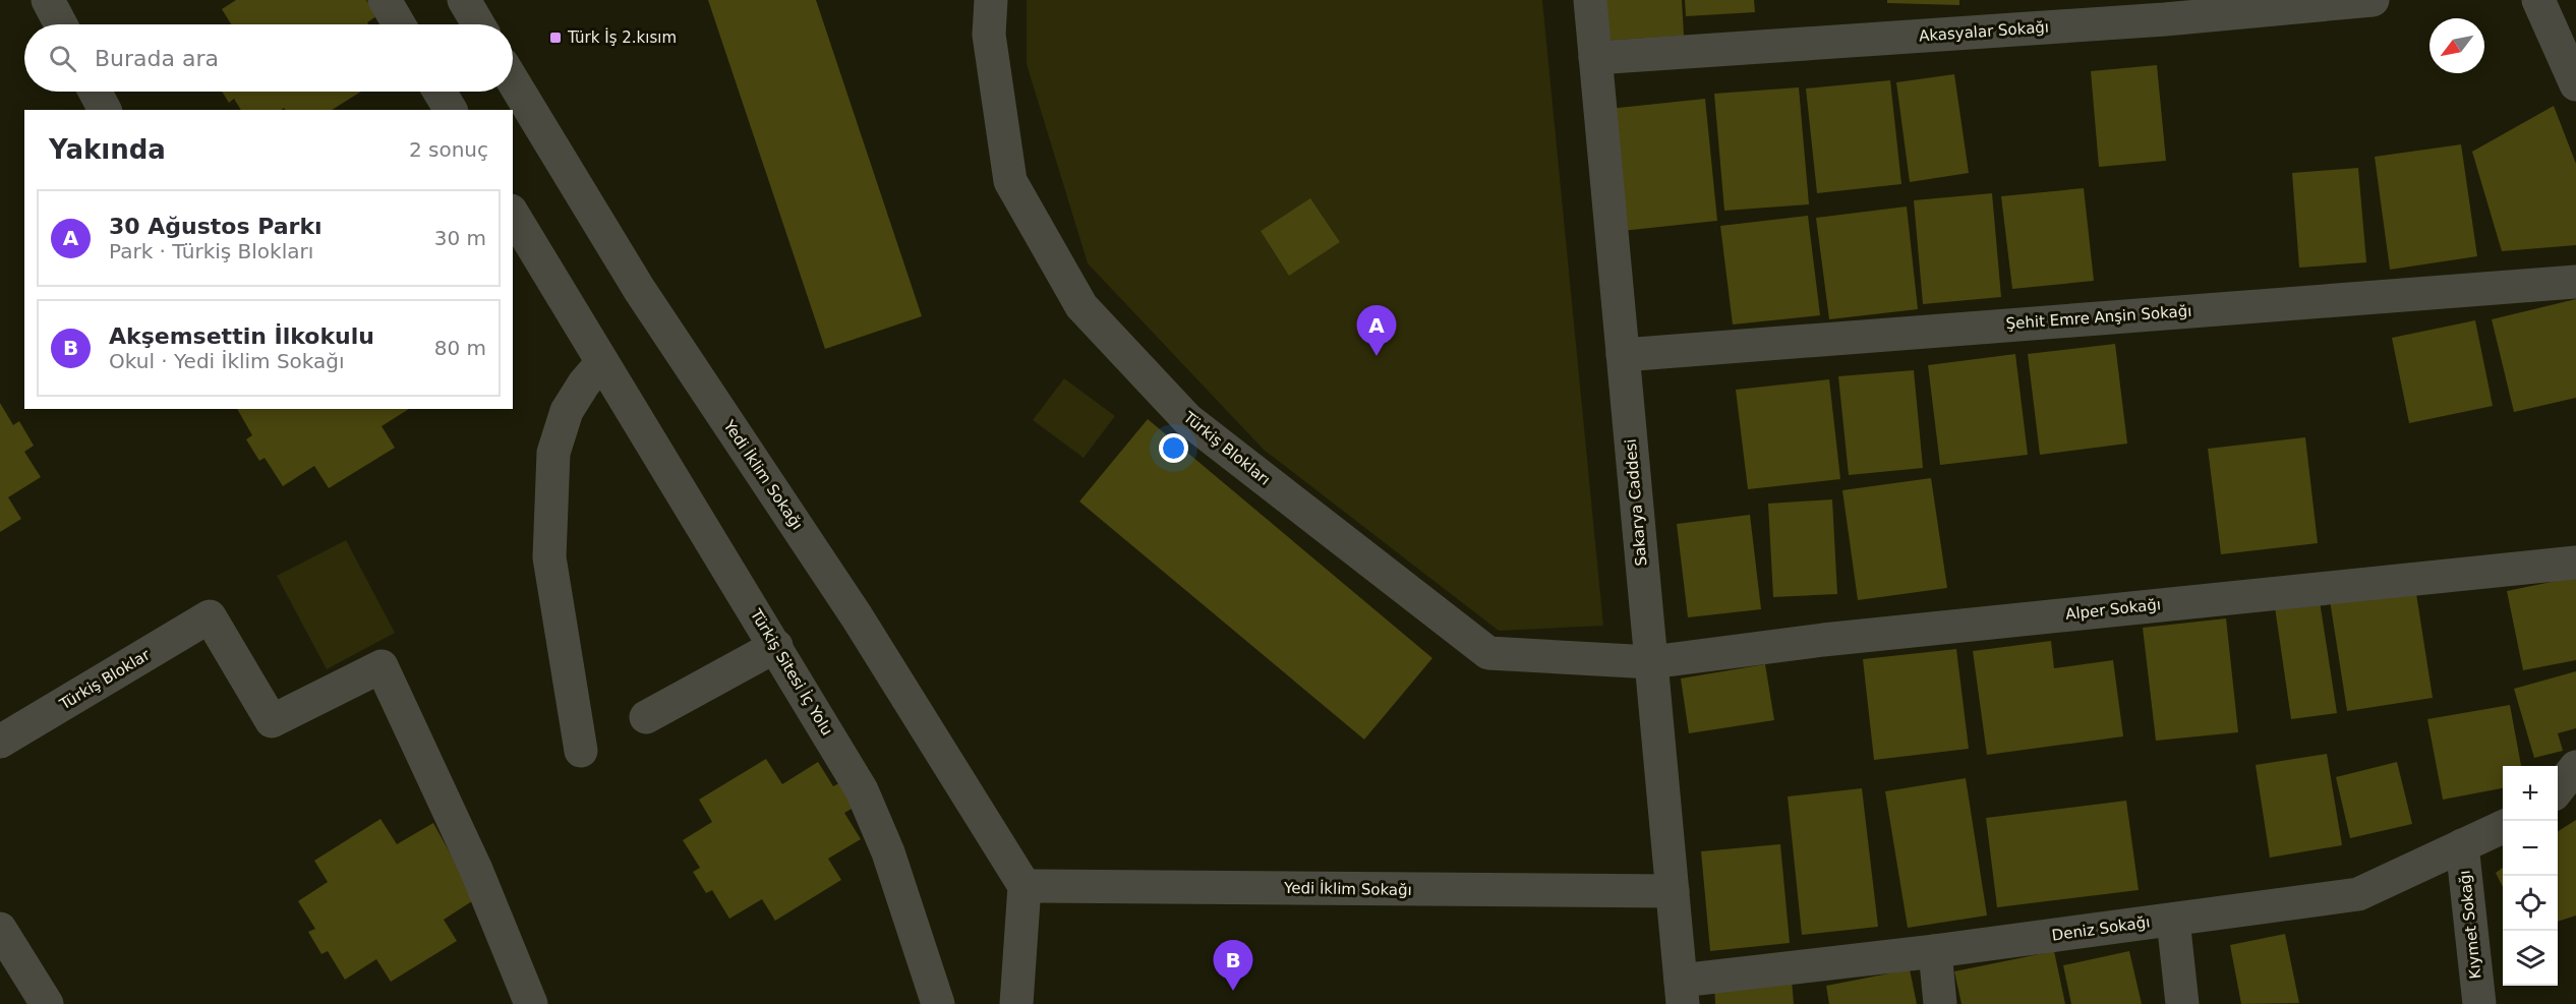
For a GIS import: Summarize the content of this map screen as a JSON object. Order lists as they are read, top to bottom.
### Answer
{
  "streets": {
    "street": [
      "Akasyalar Sokağı",
      "Şehit Emre Anşin Sokağı",
      "Türkiş Blokları",
      "Yedi İklim Sokağı",
      "Sakarya Caddesi",
      "Alper Sokağı",
      "Türkiş Sitesi İç Yolu",
      "Türkiş Bloklar",
      "Kıymet Sokağı",
      "Deniz Sokağı"
    ]
  },
  "crossings": [
    ["Akasyalar Sokağı", "Sakarya Caddesi"],
    ["Şehit Emre Anşin Sokağı", "Sakarya Caddesi"],
    ["Türkiş Blokları", "Sakarya Caddesi"],
    ["Türkiş Blokları", "Alper Sokağı"],
    ["Yedi İklim Sokağı", "Sakarya Caddesi"],
    ["Sakarya Caddesi", "Alper Sokağı"],
    ["Sakarya Caddesi", "Deniz Sokağı"],
    ["Kıymet Sokağı", "Deniz Sokağı"]
  ],
  "places": {
    "transit": ["Türk İş 2.kısım"]
  },
  "north": "bottom left",
  "page": {
    "search": "Burada ara",
    "heading": ["Yakında", "2 sonuç"],
    "list": [
      {
        "mark": "A",
        "name": "30 Ağustos Parkı",
        "note": "Park · Türkiş Blokları",
        "value": "30 m"
      },
      {
        "mark": "B",
        "name": "Akşemsettin İlkokulu",
        "note": "Okul · Yedi İklim Sokağı",
        "value": "80 m"
      }
    ],
    "pins": ["A", "B"],
    "map_buttons": ["+", "−"]
  }
}
